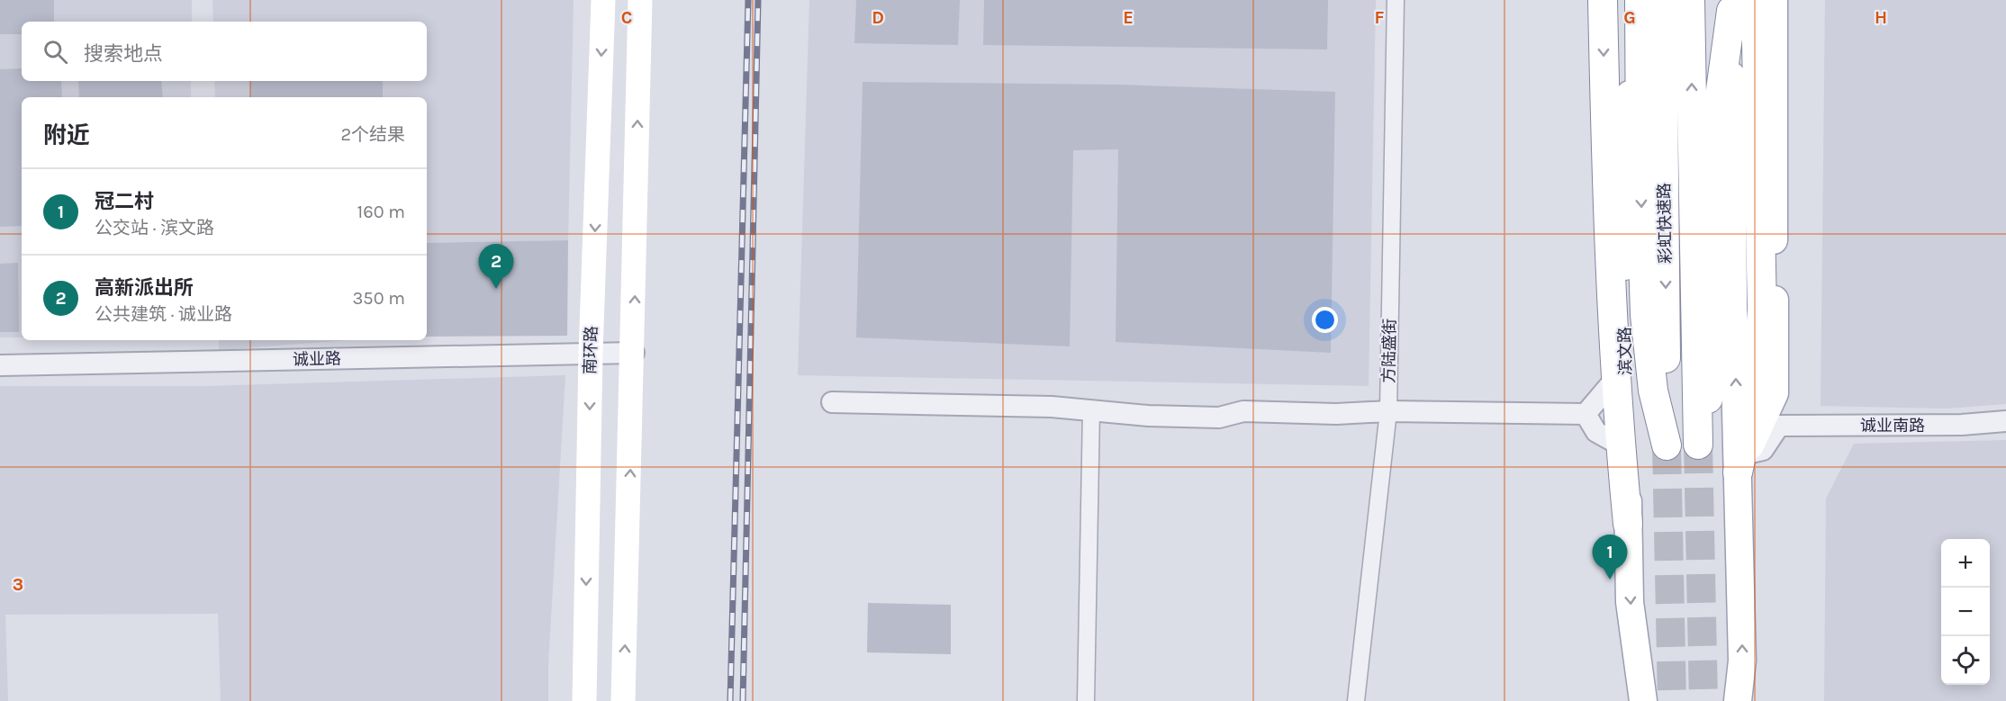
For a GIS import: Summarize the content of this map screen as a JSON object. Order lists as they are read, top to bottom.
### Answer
{
  "streets": {
    "highway": ["彩虹快速路"],
    "main road": ["南环路", "滨文路"],
    "street": ["方陆盛街", "诚业路", "诚业南路"]
  },
  "crossings": [
    ["彩虹快速路", "滨文路"],
    ["南环路", "诚业路"]
  ],
  "page": {
    "search": "搜索地点",
    "heading": ["附近", "2个结果"],
    "list": [
      {
        "mark": "1",
        "name": "冠二村",
        "note": "公交站 · 滨文路",
        "value": "160 m"
      },
      {
        "mark": "2",
        "name": "高新派出所",
        "note": "公共建筑 · 诚业路",
        "value": "350 m"
      }
    ],
    "pins": ["2", "1"],
    "map_buttons": ["+", "−"]
  },
  "grid": {
    "columns": [
      "C",
      "D",
      "E",
      "F",
      "G",
      "H"
    ],
    "rows": ["3"]
  }
}
